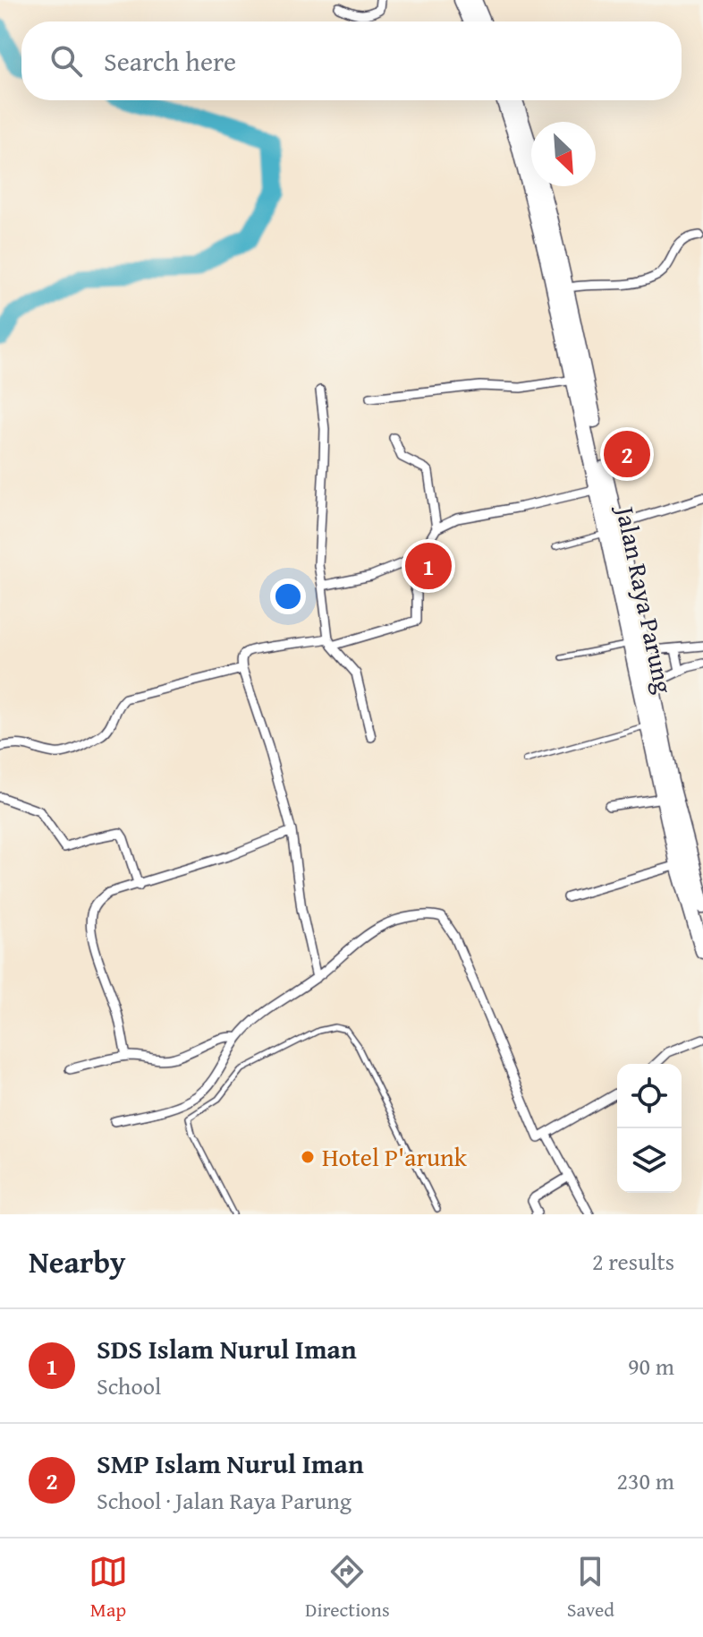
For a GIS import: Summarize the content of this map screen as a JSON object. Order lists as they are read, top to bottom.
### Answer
{
  "streets": {
    "highway": ["Jalan Raya Parung"]
  },
  "places": ["Hotel P'arunk"],
  "north": "bottom right",
  "page": {
    "search": "Search here",
    "pins": ["2", "1"],
    "heading": ["Nearby", "2 results"],
    "list": [
      {
        "mark": "1",
        "name": "SDS Islam Nurul Iman",
        "note": "School",
        "value": "90 m"
      },
      {
        "mark": "2",
        "name": "SMP Islam Nurul Iman",
        "note": "School · Jalan Raya Parung",
        "value": "230 m"
      }
    ],
    "nav": ["Map", "Directions", "Saved"]
  }
}
